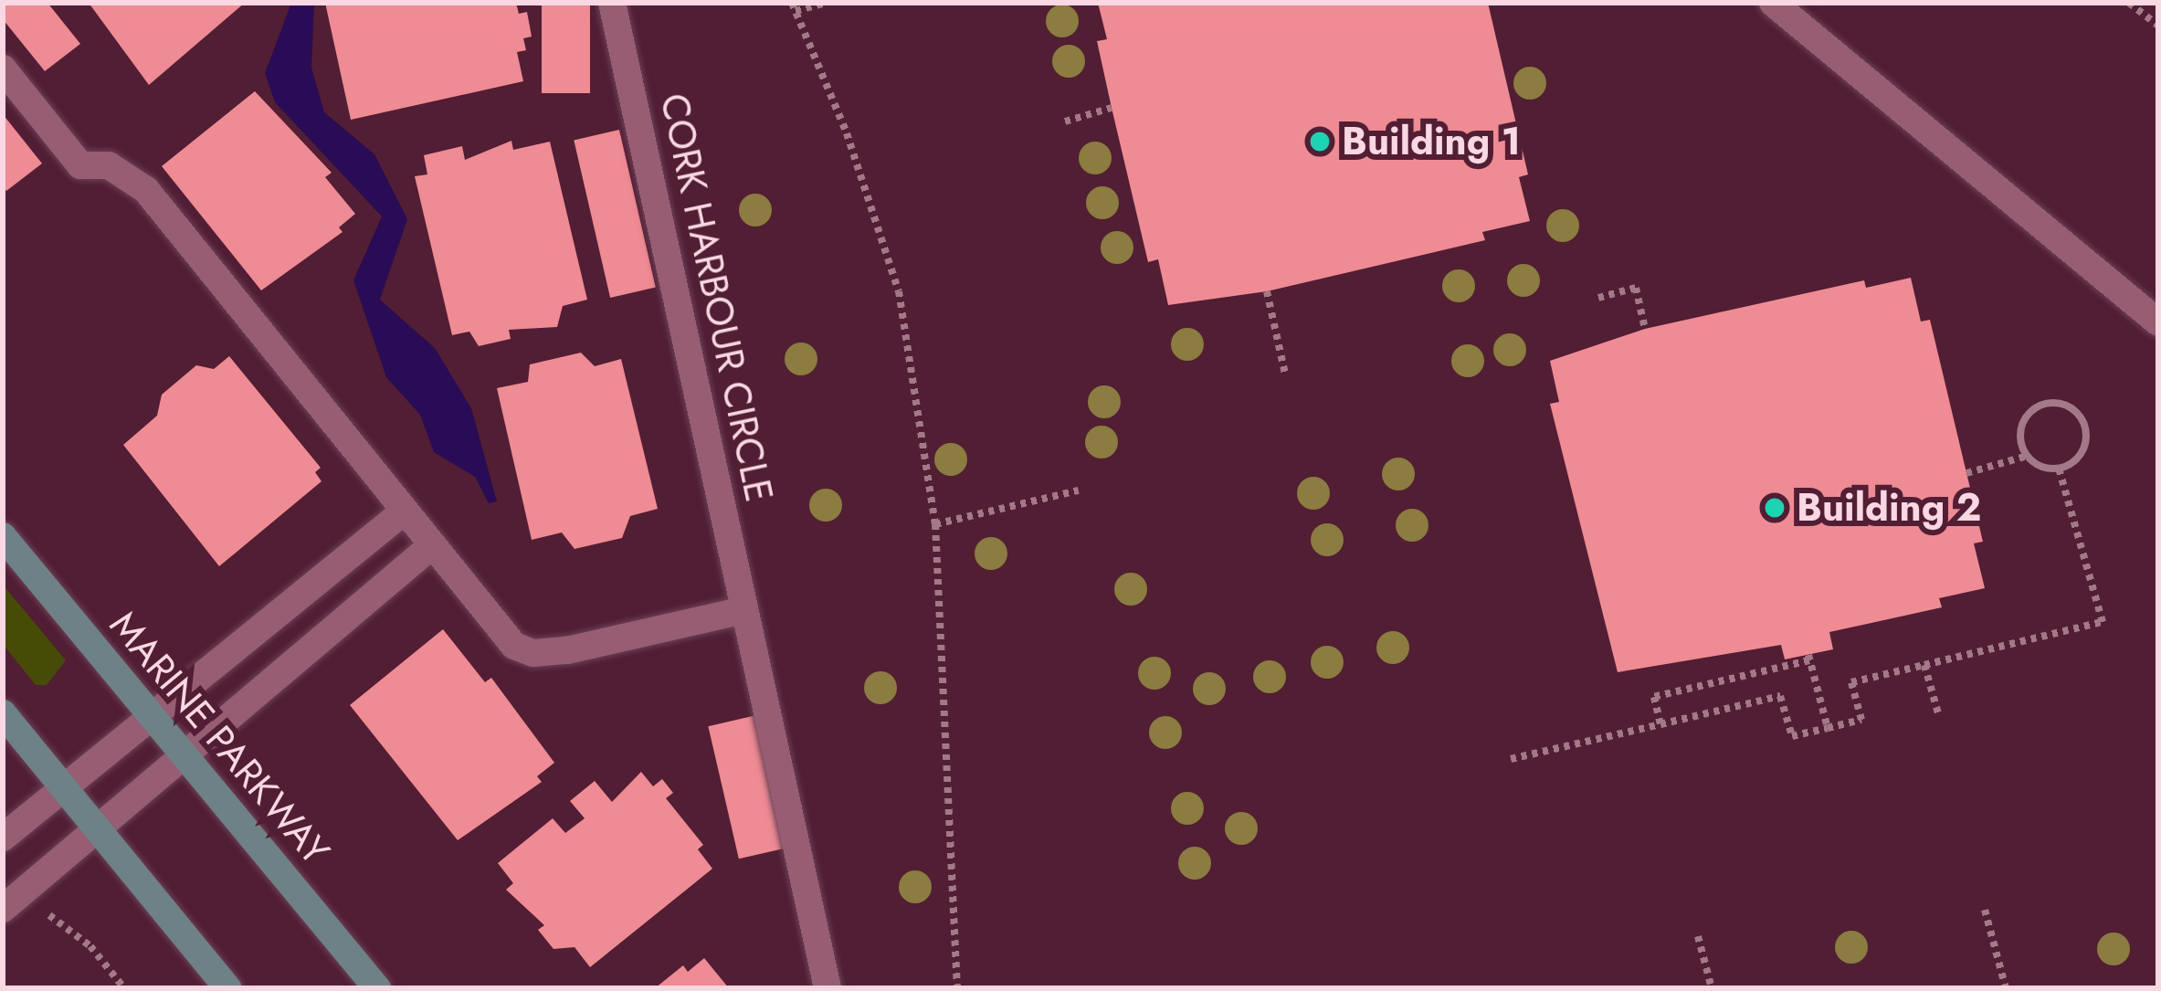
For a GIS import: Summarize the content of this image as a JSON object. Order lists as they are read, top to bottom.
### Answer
{
  "streets": {
    "main road": ["MARINE PARKWAY"],
    "street": ["CORK HARBOUR CIRCLE"]
  },
  "places": ["Building 1", "Building 2"]
}
